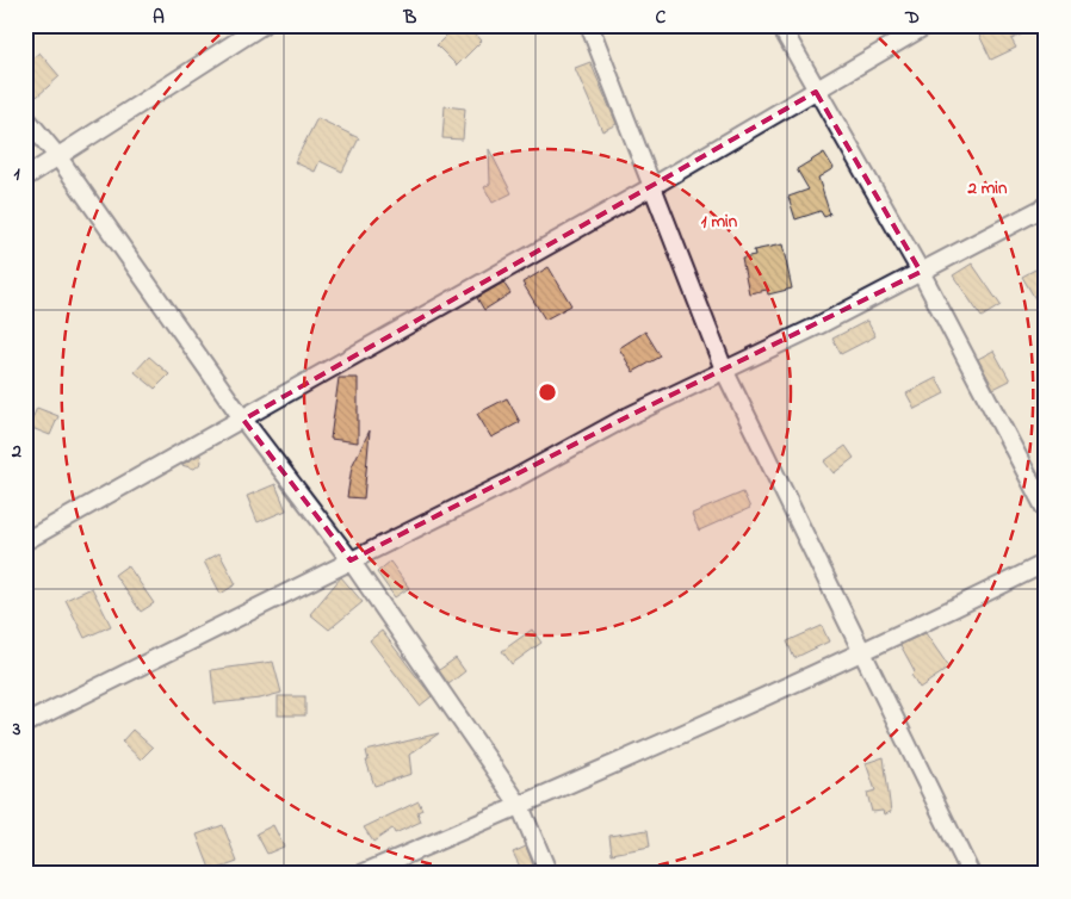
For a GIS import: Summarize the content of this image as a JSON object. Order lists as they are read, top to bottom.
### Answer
{
  "grid": {
    "columns": [
      "A",
      "B",
      "C",
      "D"
    ],
    "rows": ["1", "2", "3"]
  },
  "rings": ["2 min", "1 min"]
}
